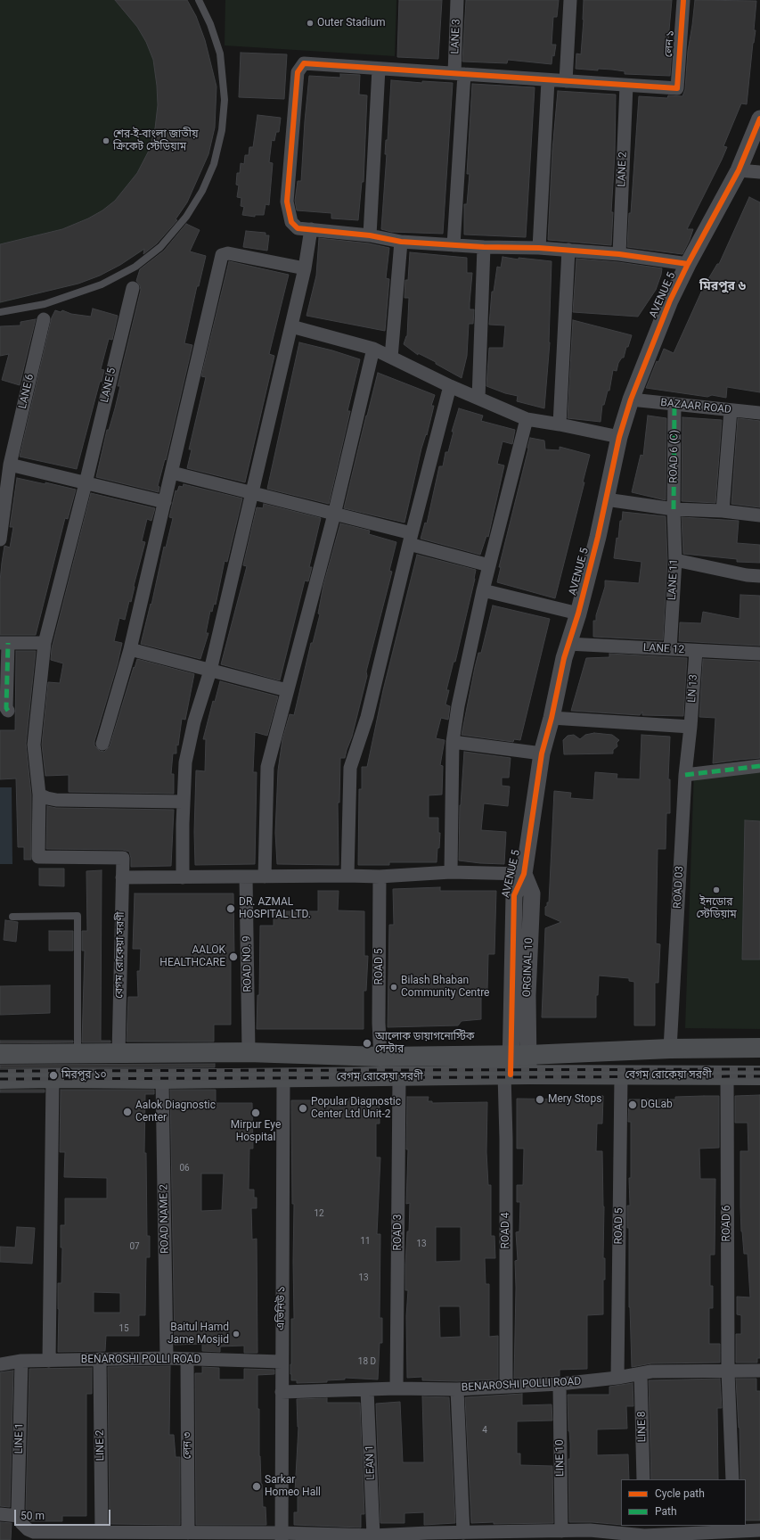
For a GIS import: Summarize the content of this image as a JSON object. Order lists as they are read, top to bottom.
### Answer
{
  "streets": {
    "main road": ["বেগম রোকেয়া সরণী"],
    "street": [
      "LANE 3",
      "লেন ১",
      "LANE 2",
      "AVENUE 5",
      "LANE 5",
      "LANE 6",
      "BAZAAR ROAD",
      "ROAD 6 (C)",
      "LANE 11",
      "LANE 12",
      "LN 13",
      "ROAD 03",
      "ROAD NO. 9",
      "ROAD 5",
      "ORGINAL 10",
      "ROAD NAME 2",
      "ROAD 6",
      "ROAD 4",
      "ROAD 3",
      "এভিনিউ ১",
      "BENAROSHI POLLI ROAD",
      "LINE 8",
      "LINE 1",
      "LINE 2",
      "লেন ৩",
      "LINE 10",
      "LEAN 1"
    ]
  },
  "crossings": [
    ["লেন ১", "LANE 2"],
    ["AVENUE 5", "BAZAAR ROAD"],
    ["AVENUE 5", "LANE 12"],
    ["AVENUE 5", "বেগম রোকেয়া সরণী"],
    ["AVENUE 5", "ORGINAL 10"],
    ["LANE 5", "বেগম রোকেয়া সরণী"],
    ["BAZAAR ROAD", "ROAD 6 (C)"],
    ["ROAD 6 (C)", "LANE 11"],
    ["LANE 11", "LANE 12"],
    ["LANE 12", "LN 13"],
    ["LN 13", "ROAD 03"],
    ["ROAD 03", "বেগম রোকেয়া সরণী"],
    ["বেগম রোকেয়া সরণী", "ROAD NO. 9"],
    ["বেগম রোকেয়া সরণী", "ROAD 5"],
    ["বেগম রোকেয়া সরণী", "ORGINAL 10"],
    ["বেগম রোকেয়া সরণী", "ROAD NAME 2"],
    ["বেগম রোকেয়া সরণী", "ROAD 6"],
    ["বেগম রোকেয়া সরণী", "ROAD 4"],
    ["বেগম রোকেয়া সরণী", "ROAD 3"],
    ["বেগম রোকেয়া সরণী", "এভিনিউ ১"],
    ["ROAD 5", "BENAROSHI POLLI ROAD"],
    ["ROAD NAME 2", "BENAROSHI POLLI ROAD"],
    ["ROAD 6", "BENAROSHI POLLI ROAD"],
    ["ROAD 4", "BENAROSHI POLLI ROAD"],
    ["ROAD 3", "BENAROSHI POLLI ROAD"],
    ["এভিনিউ ১", "BENAROSHI POLLI ROAD"],
    ["BENAROSHI POLLI ROAD", "LINE 8"],
    ["BENAROSHI POLLI ROAD", "LINE 1"],
    ["BENAROSHI POLLI ROAD", "LINE 2"],
    ["BENAROSHI POLLI ROAD", "লেন ৩"],
    ["BENAROSHI POLLI ROAD", "LINE 10"],
    ["BENAROSHI POLLI ROAD", "LEAN 1"]
  ],
  "districts": ["মিরপুর ৬"],
  "places": [
    "Outer Stadium",
    "শের-ই-বাংলা জাতীয় ক্রিকেট স্টেডিয়াম",
    "ইনডোর স্টেডিয়াম",
    "DR. AZMAL HOSPITAL LTD.",
    "AALOK HEALTHCARE",
    "Bilash Bhaban Community Centre",
    "আলোক ডায়াগনোস্টিক সেন্টার",
    "মিরপুর ১০",
    "Mery Stops",
    "DGLab",
    "Popular Diagnostic Center Ltd Unit-2",
    "Aalok Diagnostic Center",
    "Mirpur Eye Hospital",
    "Baitul Hamd Jame Mosjid",
    "Sarkar Homeo Hall"
  ],
  "house_numbers": [
    "06",
    "12",
    "11",
    "13",
    "07",
    "13",
    "15",
    "18 D",
    "4"
  ],
  "legend": ["Cycle path", "Path"],
  "scale_bar": "50 m"
}
